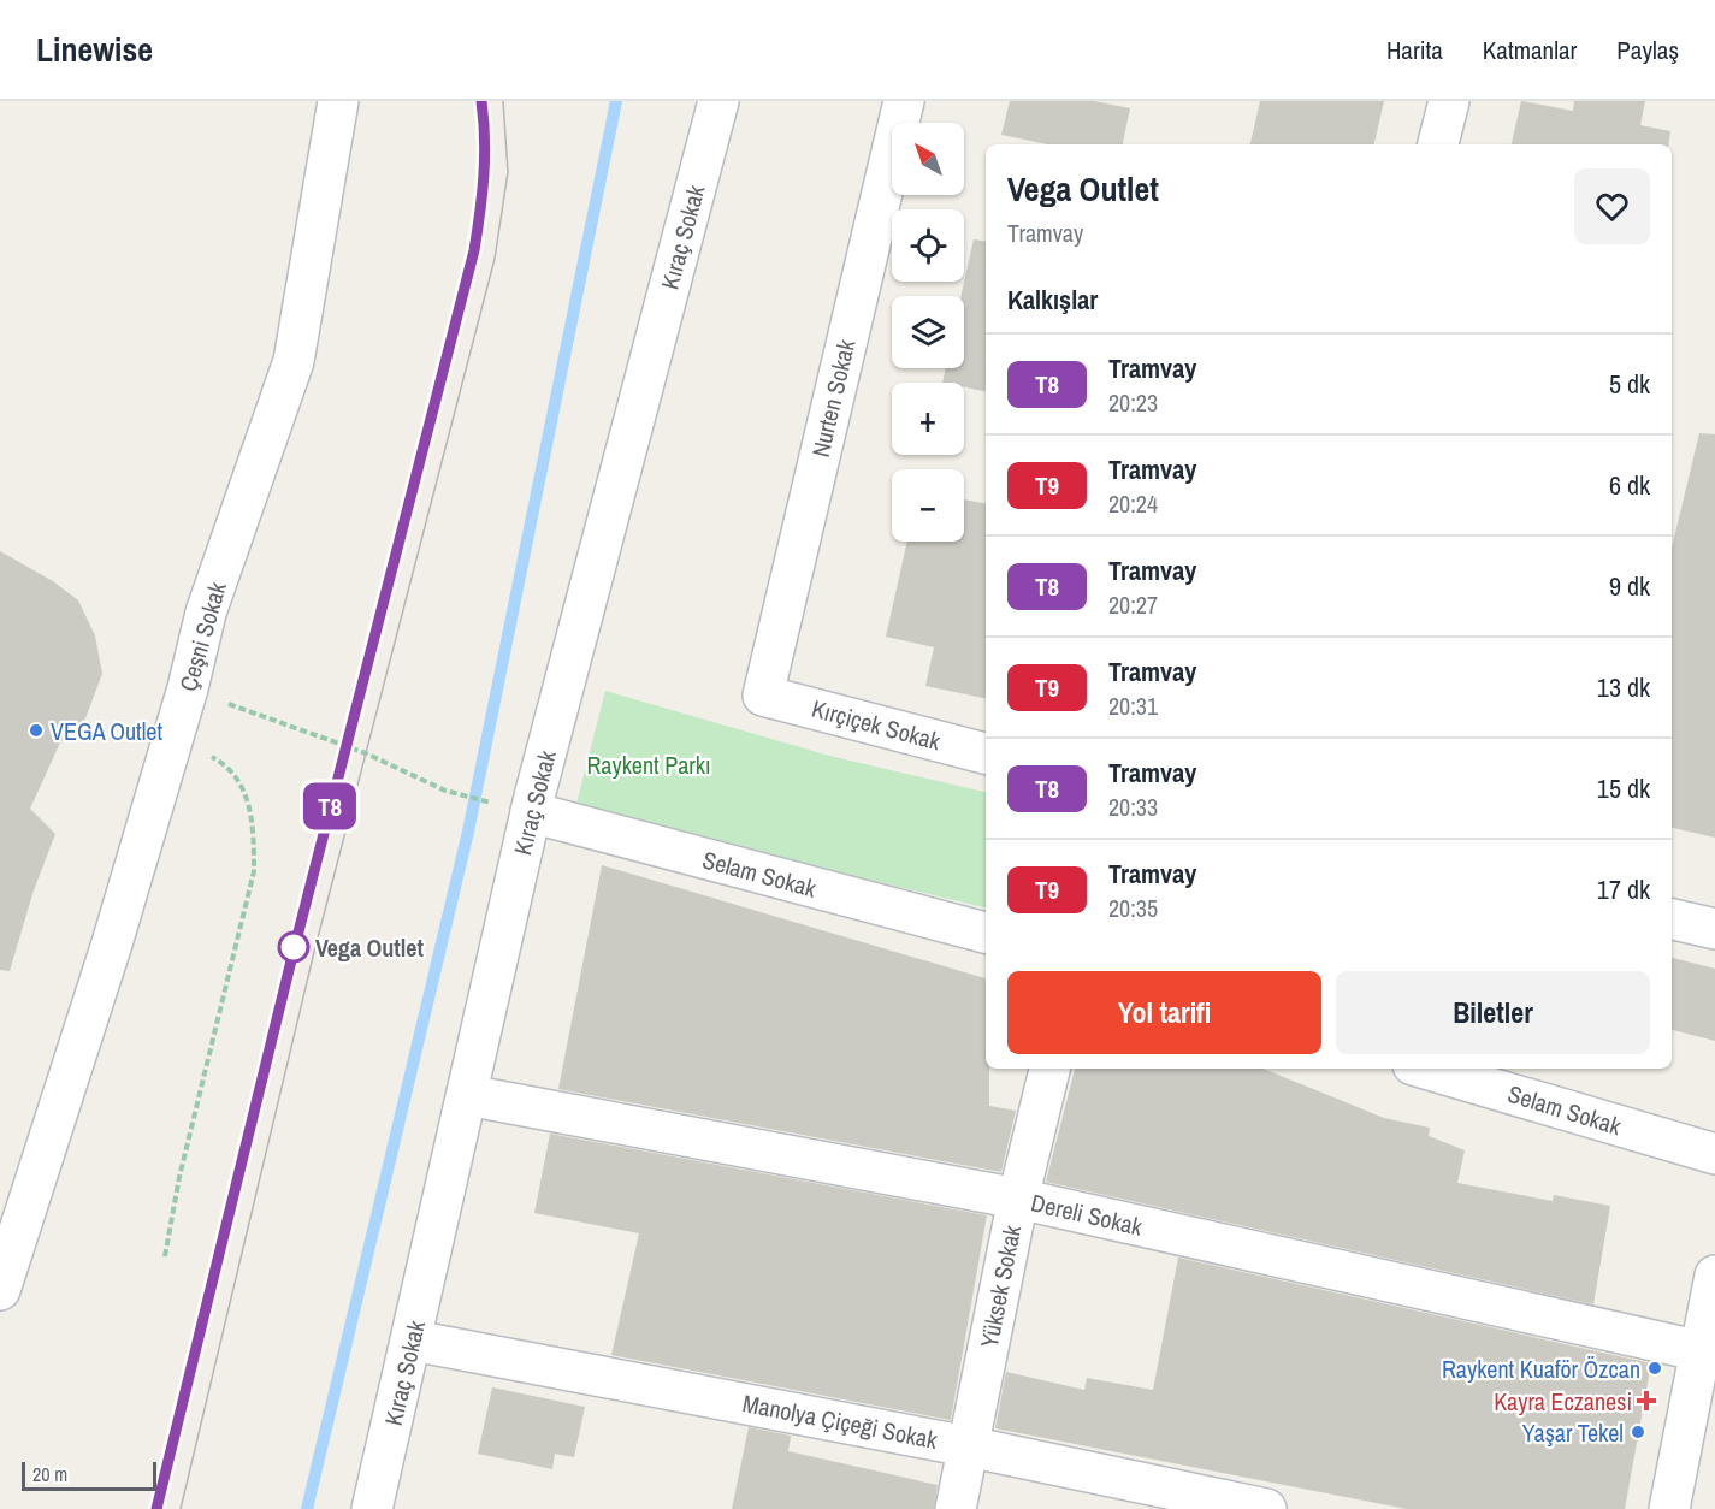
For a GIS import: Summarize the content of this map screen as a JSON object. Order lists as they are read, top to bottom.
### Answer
{
  "streets": {
    "street": [
      "Kıraç Sokak",
      "Nurten Sokak",
      "Çeşni Sokak",
      "Kırçiçek Sokak",
      "Selam Sokak",
      "Dereli Sokak",
      "Yüksek Sokak",
      "Manolya Çiçeği Sokak"
    ]
  },
  "crossings": [
    ["Kıraç Sokak", "Selam Sokak"],
    ["Kıraç Sokak", "Dereli Sokak"],
    ["Kıraç Sokak", "Manolya Çiçeği Sokak"],
    ["Nurten Sokak", "Kırçiçek Sokak"],
    ["Dereli Sokak", "Yüksek Sokak"],
    ["Yüksek Sokak", "Manolya Çiçeği Sokak"]
  ],
  "parks": ["Raykent Parkı"],
  "places": {
    "other": [
      "VEGA Outlet",
      "Vega Outlet",
      "Raykent Kuaför Özcan",
      "Yaşar Tekel"
    ],
    "health": ["Kayra Eczanesi"]
  },
  "lines": ["tram line T8"],
  "scale_bar": "20 m",
  "north": "top left",
  "page": {
    "header": "Linewise",
    "nav": ["Harita", "Katmanlar", "Paylaş"],
    "on_map": "T8",
    "map_buttons": ["+", "−"],
    "heading": [
      ["Vega Outlet", "Tramvay"],
      "Kalkışlar"
    ],
    "list": [
      {
        "mark": "T8",
        "name": "Tramvay",
        "note": "20:23",
        "value": "5 dk"
      },
      {
        "mark": "T9",
        "name": "Tramvay",
        "note": "20:24",
        "value": "6 dk"
      },
      {
        "mark": "T8",
        "name": "Tramvay",
        "note": "20:27",
        "value": "9 dk"
      },
      {
        "mark": "T9",
        "name": "Tramvay",
        "note": "20:31",
        "value": "13 dk"
      },
      {
        "mark": "T8",
        "name": "Tramvay",
        "note": "20:33",
        "value": "15 dk"
      },
      {
        "mark": "T9",
        "name": "Tramvay",
        "note": "20:35",
        "value": "17 dk"
      }
    ],
    "buttons": ["Yol tarifi", "Biletler"],
    "scale": "20 m"
  }
}
